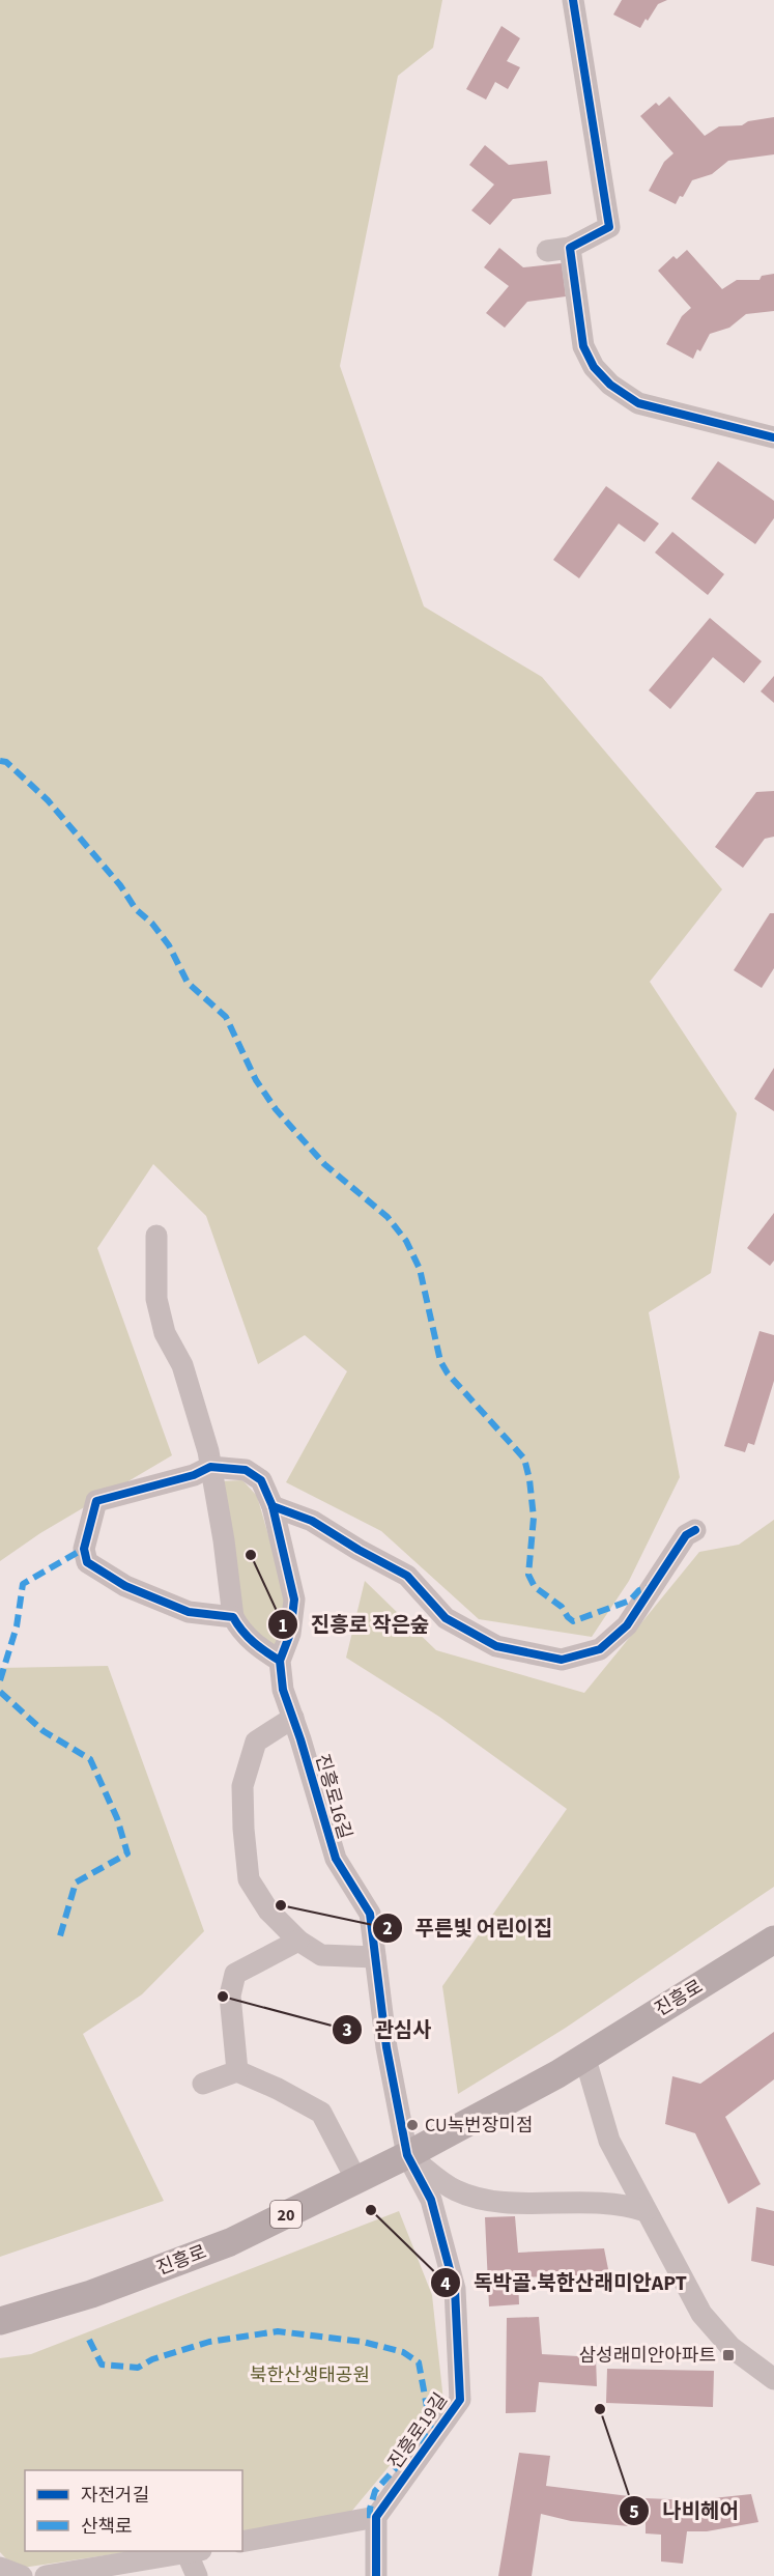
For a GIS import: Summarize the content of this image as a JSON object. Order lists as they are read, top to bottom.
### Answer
{
  "streets": {
    "main road": ["진흥로", "20"],
    "street": ["진흥로16길", "진흥로19길"]
  },
  "crossings": [
    ["진흥로16길", "진흥로"],
    ["진흥로16길", "진흥로19길"],
    ["진흥로", "진흥로19길"]
  ],
  "parks": ["북한산생태공원"],
  "places": {
    "other": [
      "진흥로 작은숲",
      "푸른빛 어린이집",
      "관심사",
      "CU녹번장미점",
      "독박골.북한산래미안APT",
      "나비헤어"
    ],
    "transit": ["삼성래미안아파트"]
  },
  "legend": ["자전거길", "산책로"]
}
